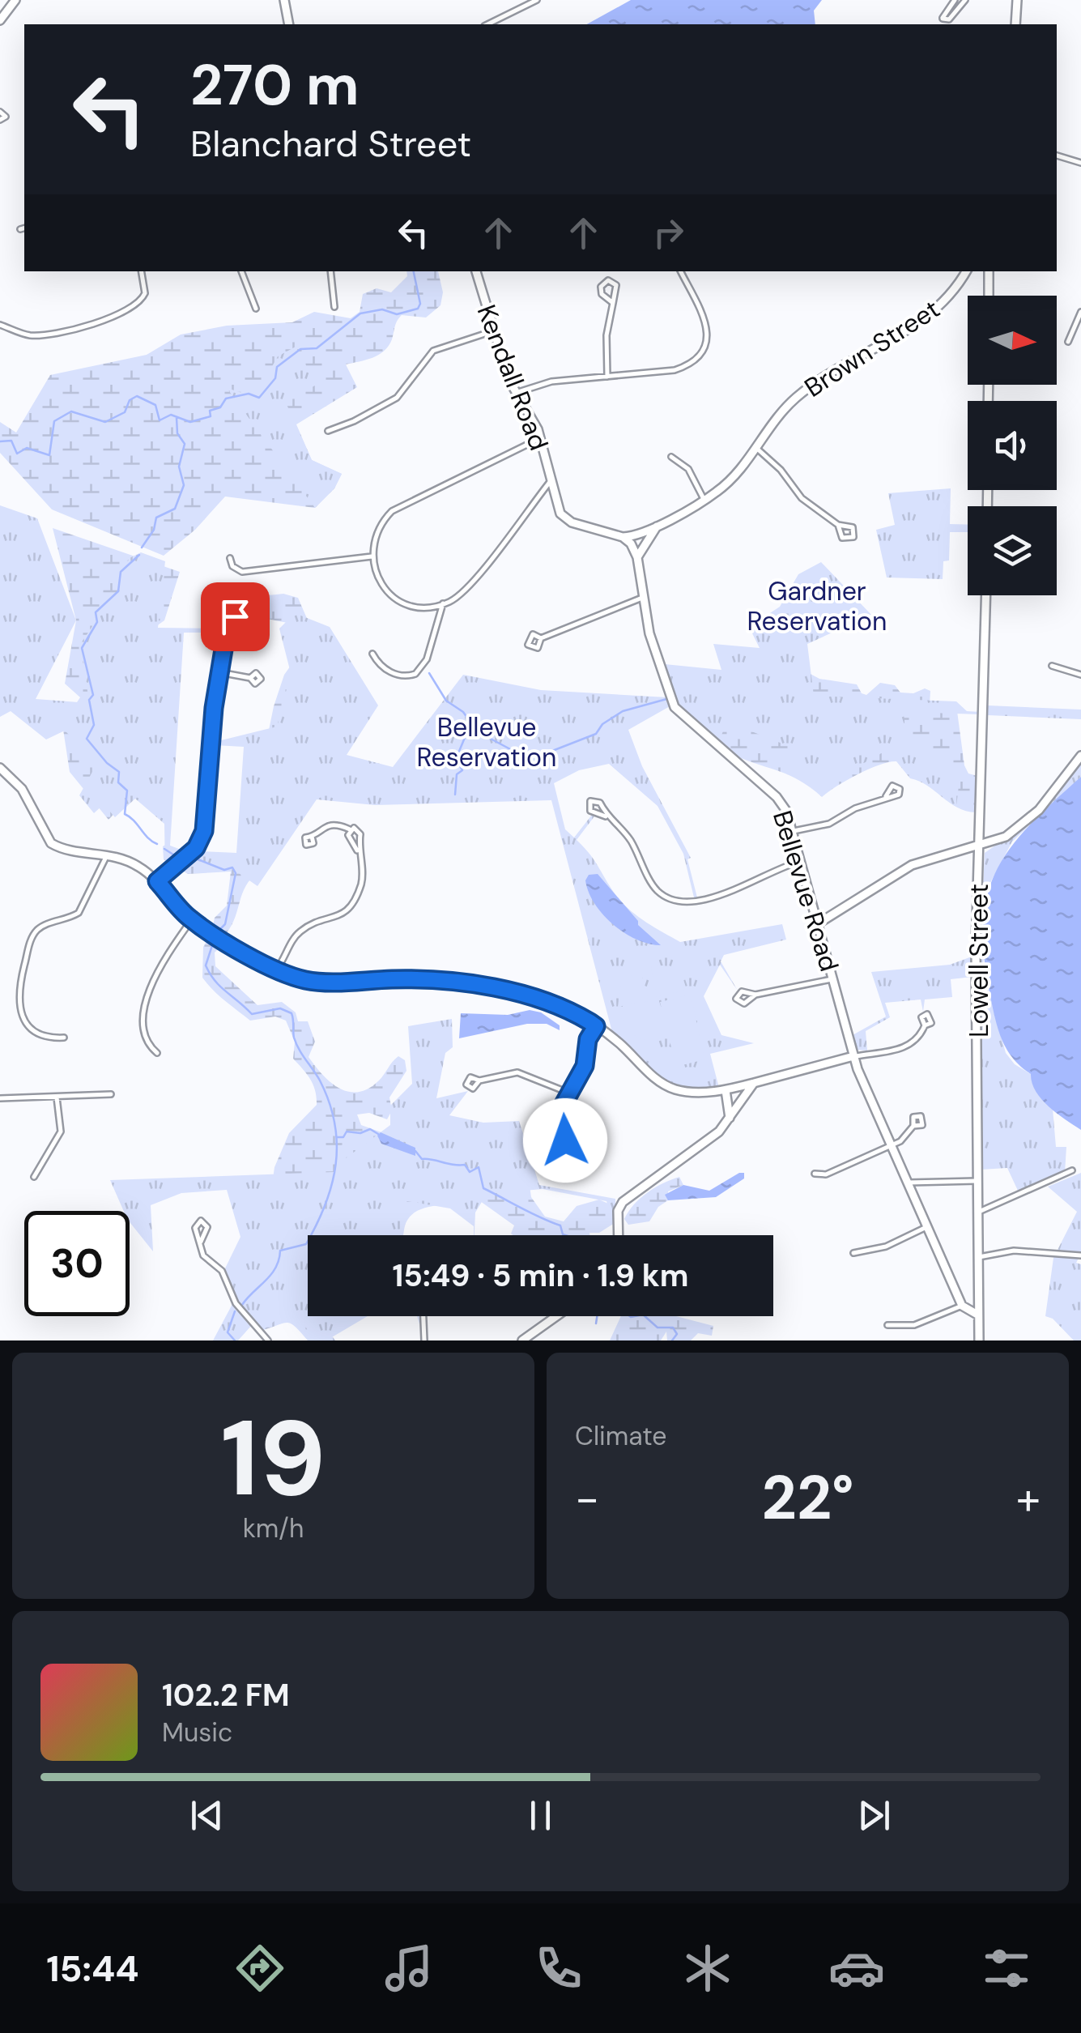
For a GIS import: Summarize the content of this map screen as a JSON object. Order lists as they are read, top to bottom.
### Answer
{
  "streets": {
    "street": [
      "Brown Street",
      "Kendall Road",
      "Bellevue Road",
      "Lowell Street"
    ]
  },
  "crossings": [
    ["Brown Street", "Kendall Road"],
    ["Brown Street", "Bellevue Road"],
    ["Kendall Road", "Bellevue Road"]
  ],
  "parks": ["Gardner Reservation", "Bellevue Reservation"],
  "north": "right",
  "page": {
    "turn": ["270 m", "Blanchard Street"],
    "limit": "30",
    "trip": "15:49 · 5 min · 1.9 km",
    "tile": [
      ["19", "km/h"],
      "Climate"
    ],
    "heat": ["−", "22°", "+"],
    "song": ["102.2 FM", "Music"],
    "tabs": "15:44"
  }
}
